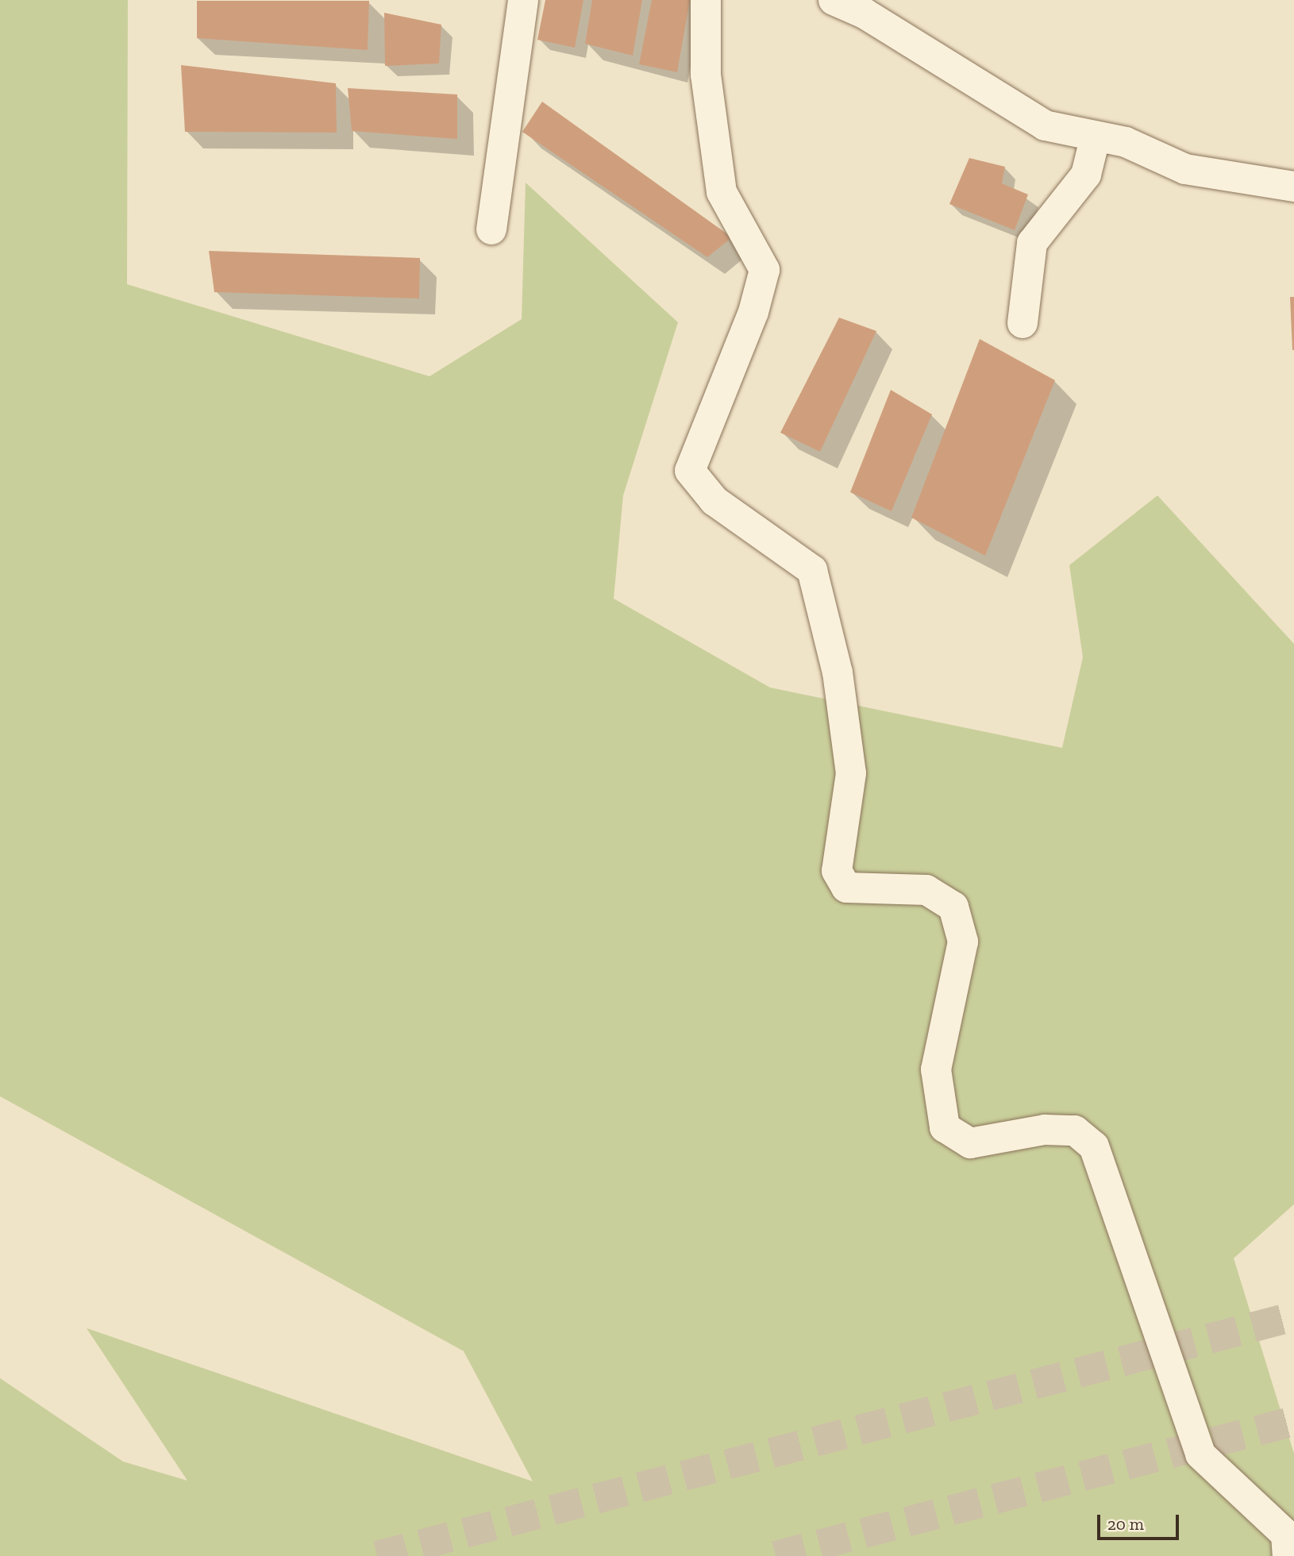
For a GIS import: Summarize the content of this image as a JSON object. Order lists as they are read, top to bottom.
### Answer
{
  "scale_bar": "20 m"
}
